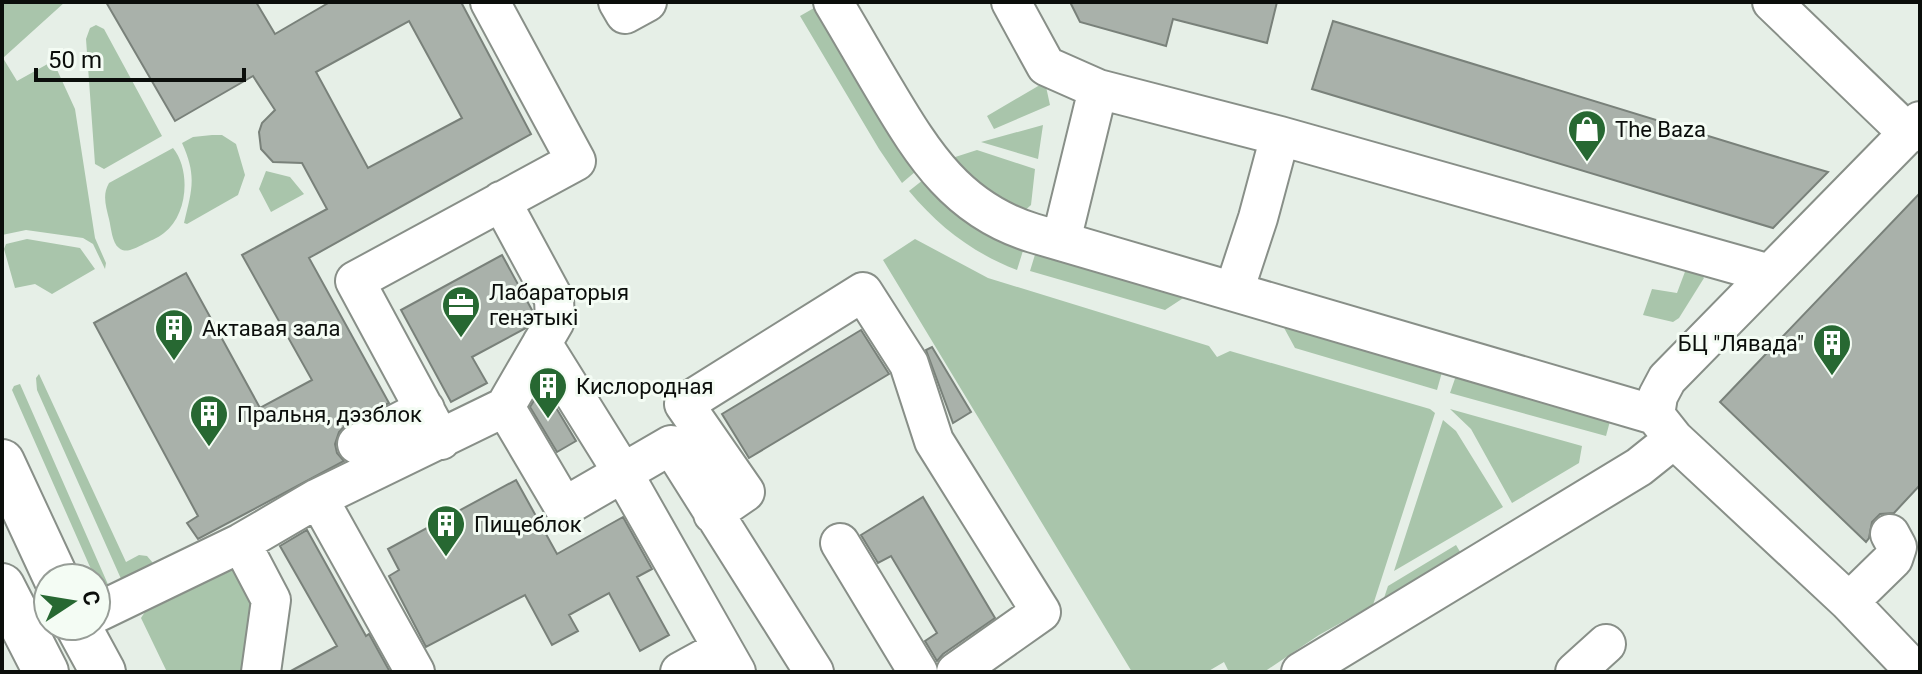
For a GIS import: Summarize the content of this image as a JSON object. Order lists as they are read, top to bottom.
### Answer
{
  "places": {
    "shop": ["The Baza"],
    "office": ["Лабараторыя генэтыкі"],
    "building": [
      "Актавая зала",
      "БЦ \"Лявада\"",
      "Кислородная",
      "Пральня, дэзблок",
      "Пищеблок"
    ]
  },
  "scale_bar": "50 m",
  "north": "right"
}
